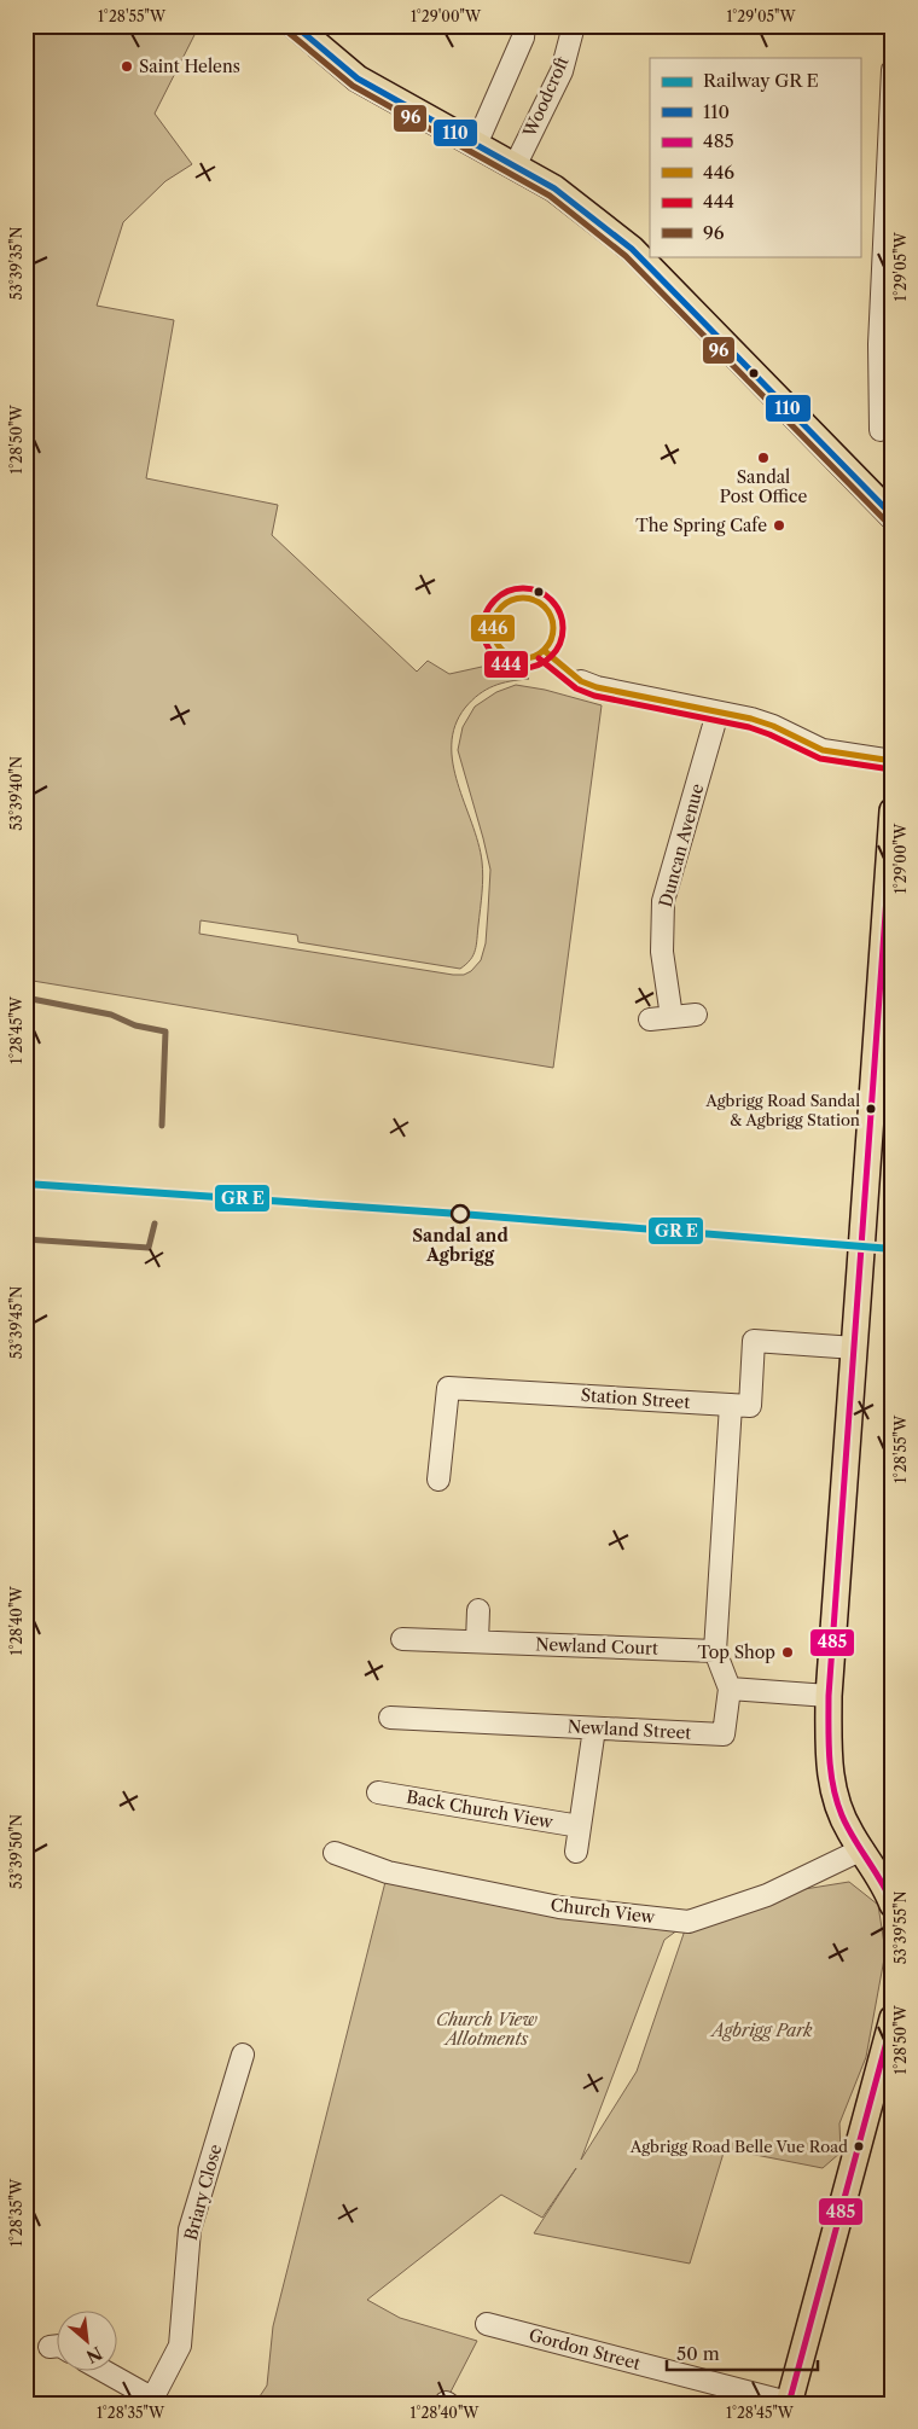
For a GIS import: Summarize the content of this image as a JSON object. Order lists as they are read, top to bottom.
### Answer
{
  "streets": {
    "street": [
      "Woodcroft",
      "Duncan Avenue",
      "Station Street",
      "Newland Court",
      "Newland Street",
      "Back Church View",
      "Church View",
      "Briary Close",
      "Gordon Street"
    ]
  },
  "parks": ["Church View Allotments", "Agbrigg Park"],
  "places": [
    "Saint Helens",
    "Sandal Post Office",
    "The Spring Cafe",
    "Agbrigg Road Sandal & Agbrigg Station",
    "Sandal and Agbrigg",
    "Top Shop",
    "Agbrigg Road Belle Vue Road"
  ],
  "lines": [
    "transit line 110",
    "transit line 96",
    "transit line 444",
    "transit line 446",
    "transit line 485"
  ],
  "legend": [
    "Railway GR E",
    "110",
    "485",
    "446",
    "444",
    "96"
  ],
  "scale_bar": "50 m",
  "north": "bottom right",
  "coordinates": [
    "1°28'55\"W",
    "1°29'00\"W",
    "1°29'05\"W",
    "53°39'35\"N",
    "1°28'50\"W",
    "53°39'40\"N",
    "1°28'45\"W",
    "53°39'45\"N",
    "1°28'40\"W",
    "53°39'50\"N",
    "53°39'55\"N",
    "1°28'35\"W"
  ]
}
